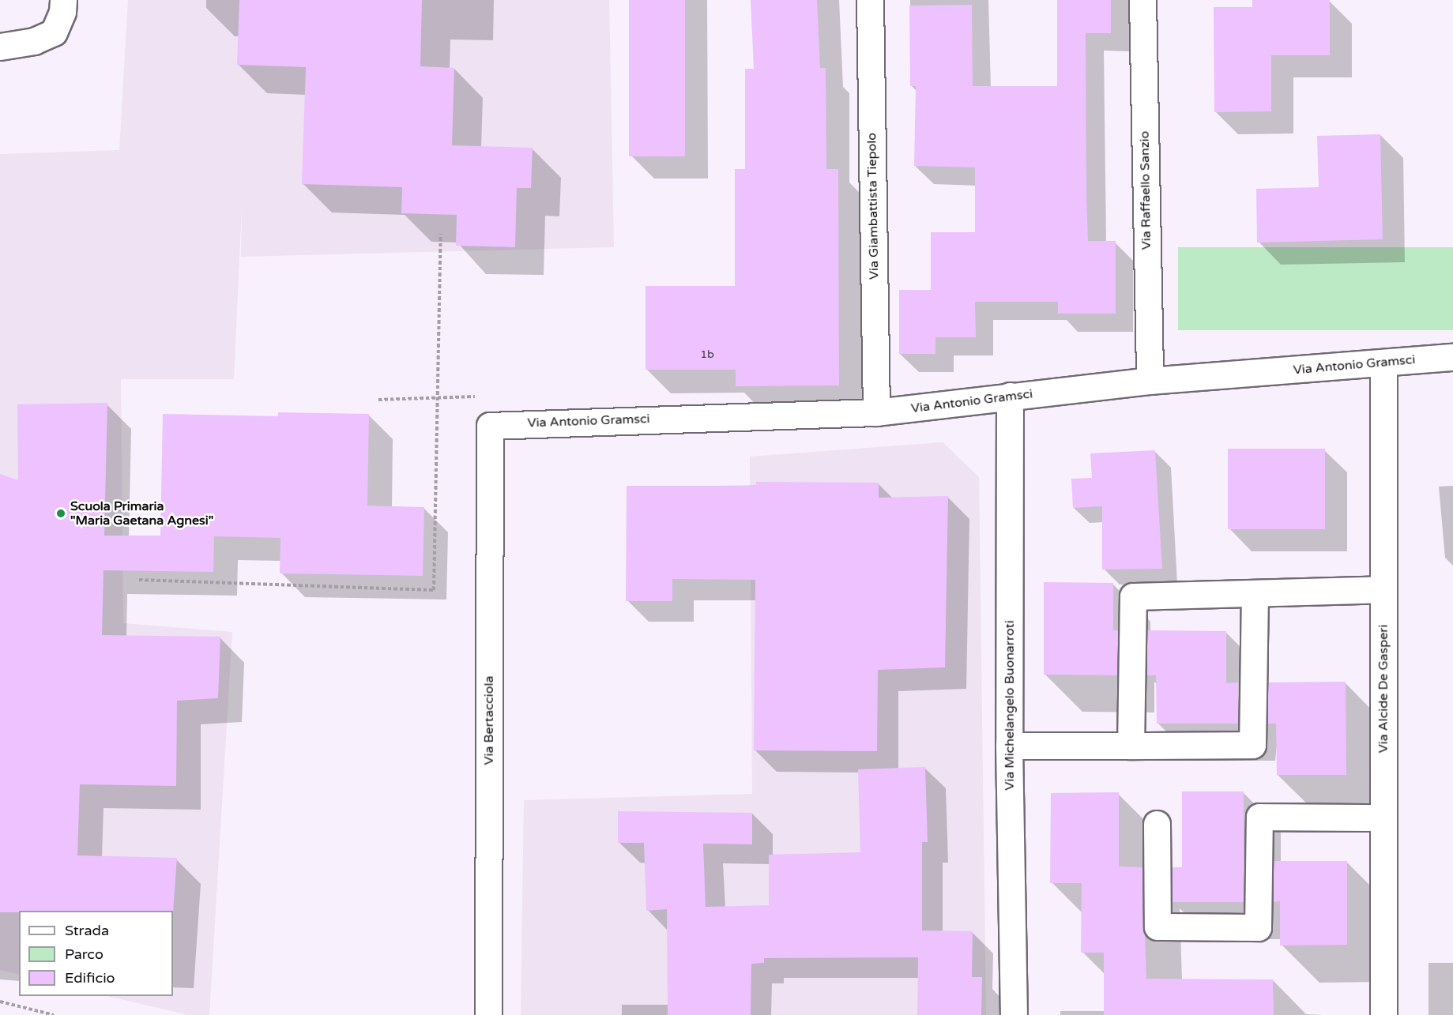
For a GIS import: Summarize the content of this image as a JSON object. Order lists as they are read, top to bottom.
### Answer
{
  "streets": {
    "street": [
      "Via Raffaello Sanzio",
      "Via Giambattista Tiepolo",
      "Via Antonio Gramsci",
      "Via Alcide De Gasperi",
      "Via Michelangelo Buonarroti",
      "Via Bertacciola"
    ]
  },
  "crossings": [
    ["Via Raffaello Sanzio", "Via Antonio Gramsci"],
    ["Via Giambattista Tiepolo", "Via Antonio Gramsci"],
    ["Via Antonio Gramsci", "Via Alcide De Gasperi"],
    ["Via Antonio Gramsci", "Via Michelangelo Buonarroti"],
    ["Via Antonio Gramsci", "Via Bertacciola"]
  ],
  "places": ["Scuola Primaria \"Maria Gaetana Agnesi\""],
  "house_numbers": ["1b"],
  "legend": ["Strada", "Parco", "Edificio"]
}
